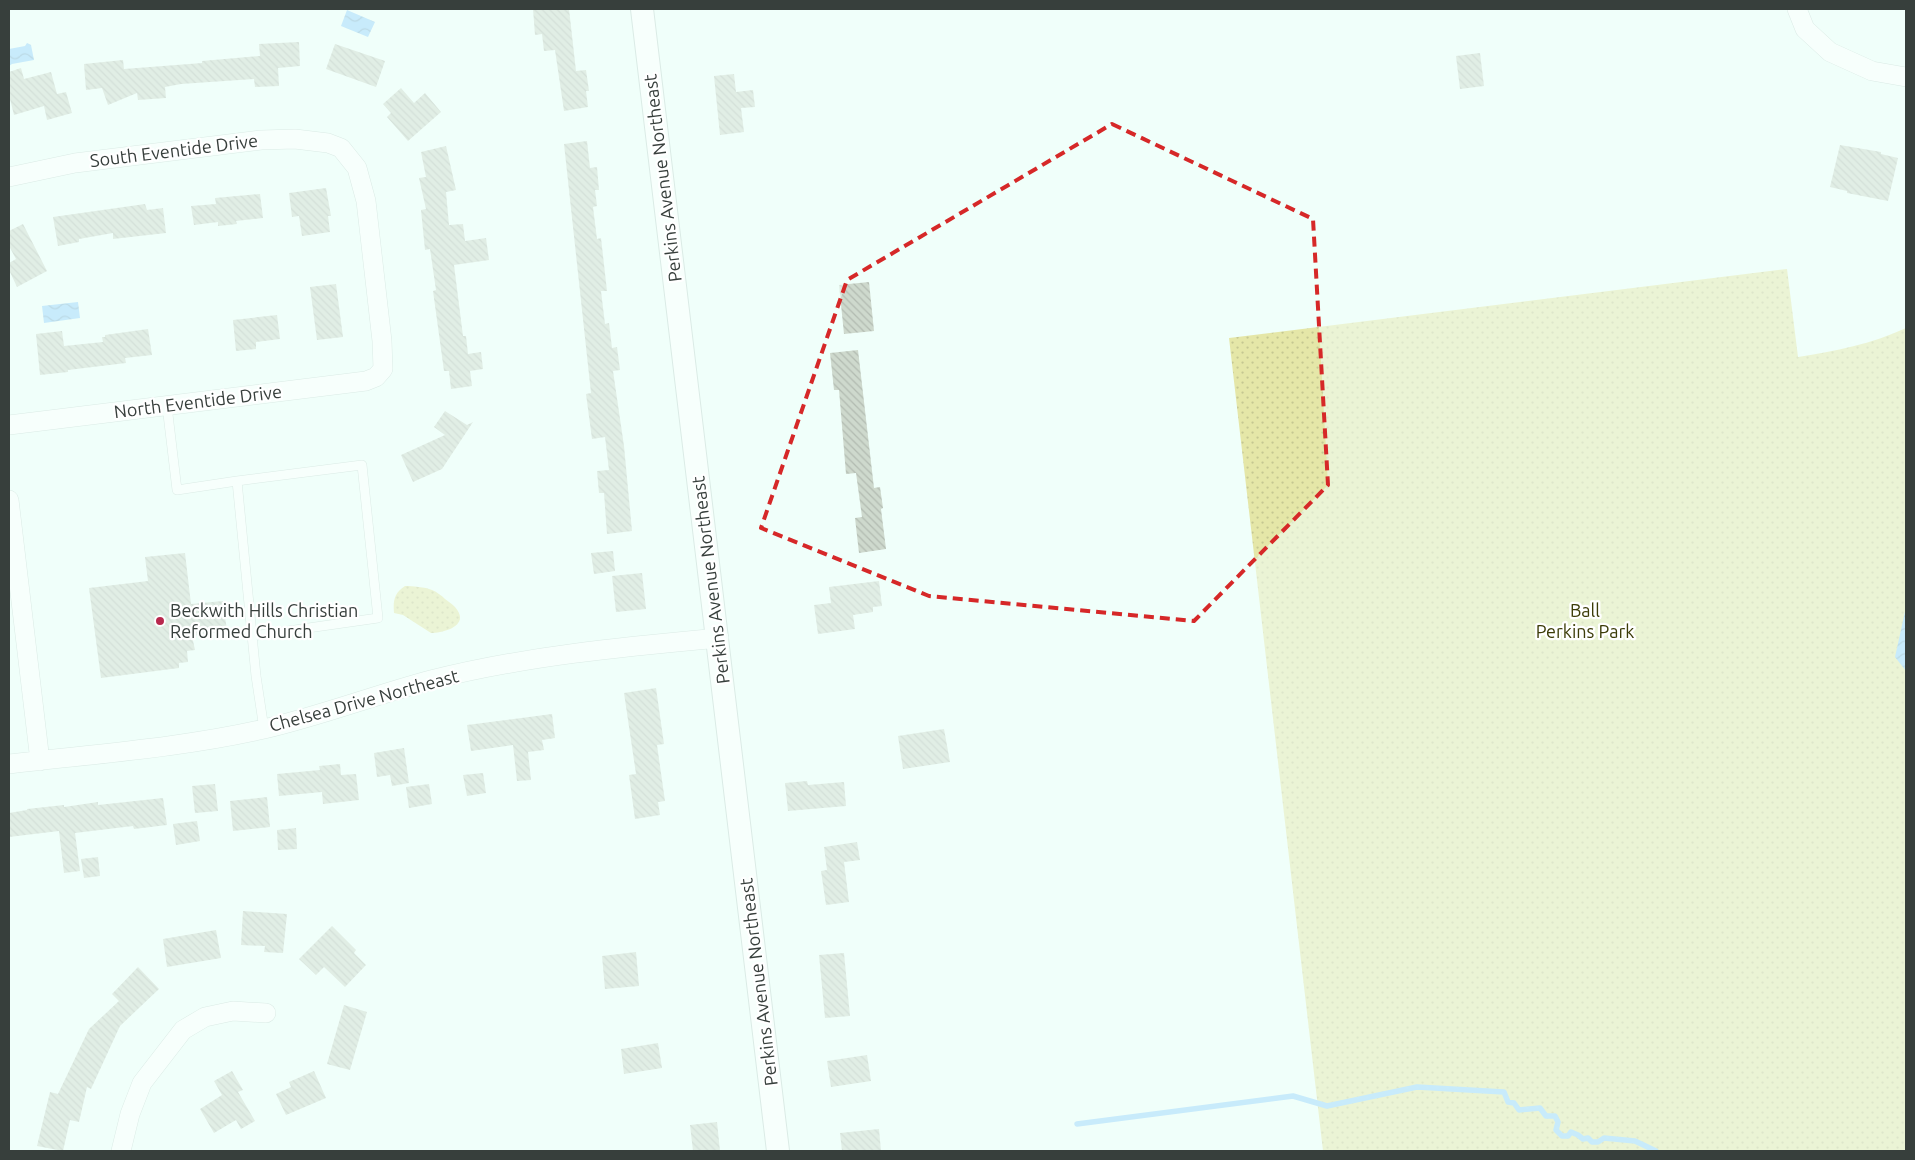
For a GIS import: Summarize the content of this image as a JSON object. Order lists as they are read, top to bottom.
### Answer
{
  "streets": {
    "street": [
      "South Eventide Drive",
      "Perkins Avenue Northeast",
      "North Eventide Drive",
      "Chelsea Drive Northeast"
    ]
  },
  "crossings": [
    ["South Eventide Drive", "North Eventide Drive"],
    ["Perkins Avenue Northeast", "Chelsea Drive Northeast"]
  ],
  "parks": ["Ball Perkins Park"],
  "places": ["Beckwith Hills Christian Reformed Church"]
}
